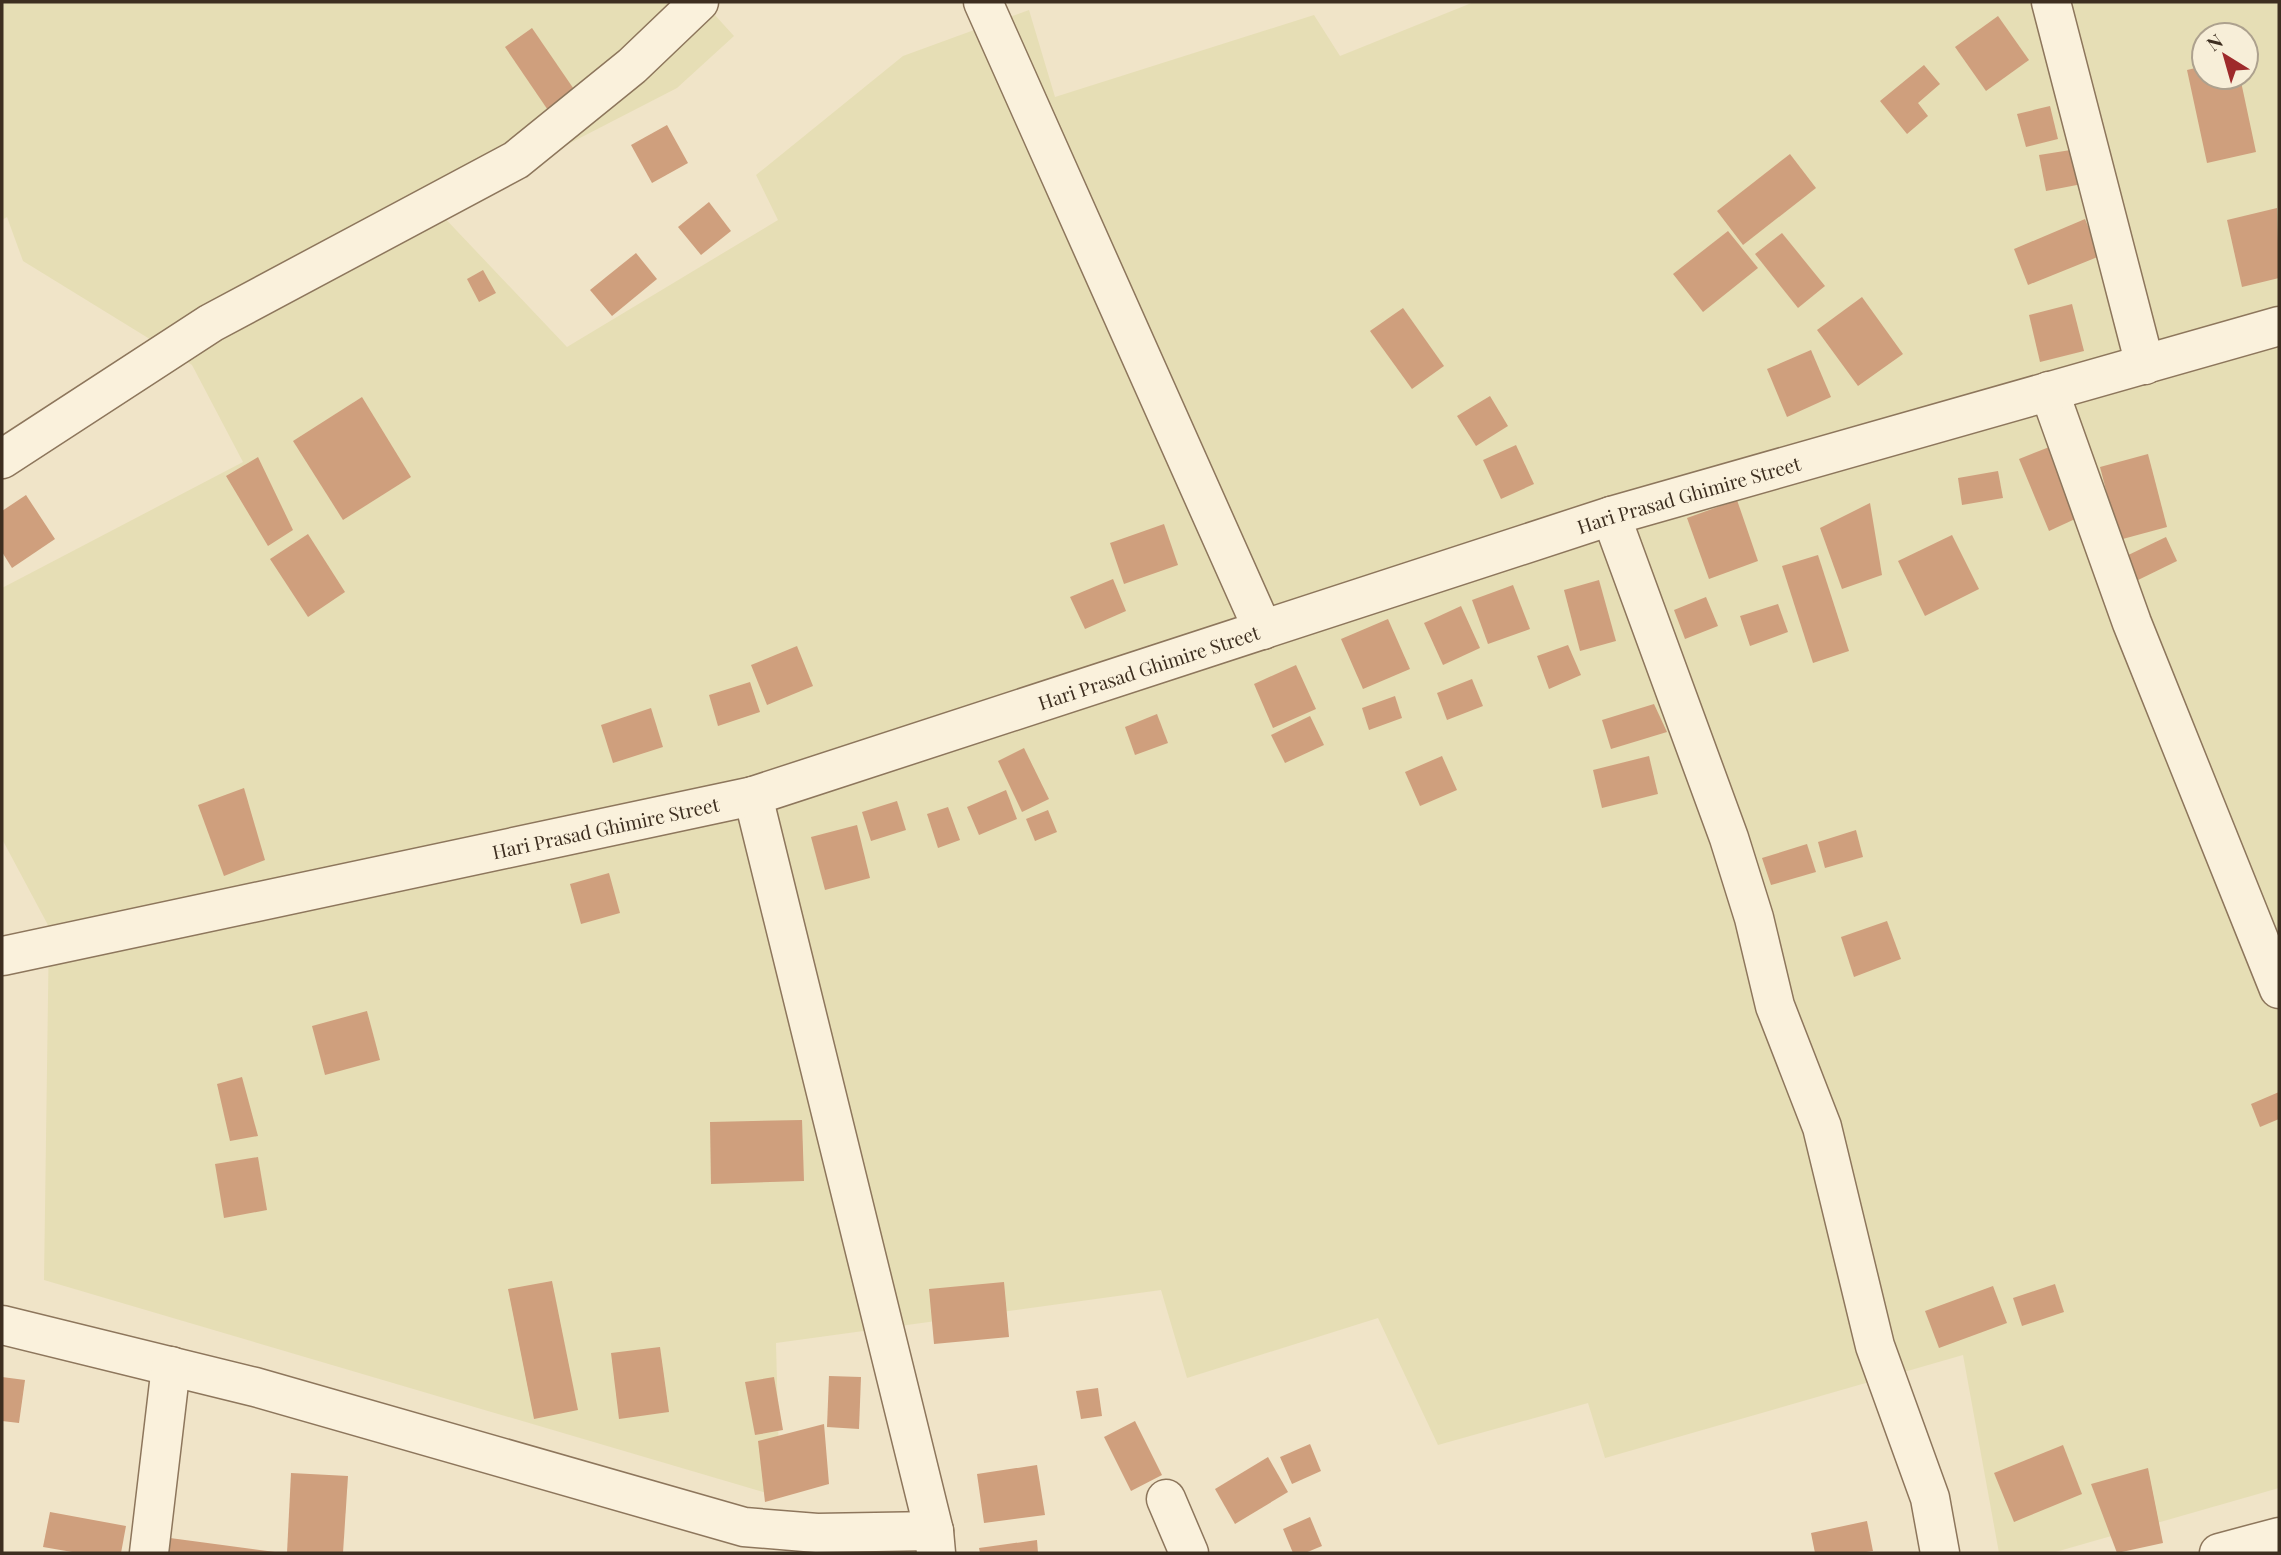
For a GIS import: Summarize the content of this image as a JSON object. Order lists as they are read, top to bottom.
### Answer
{
  "streets": {
    "street": ["Hari Prasad Ghimire Street"]
  },
  "north": "top left"
}
